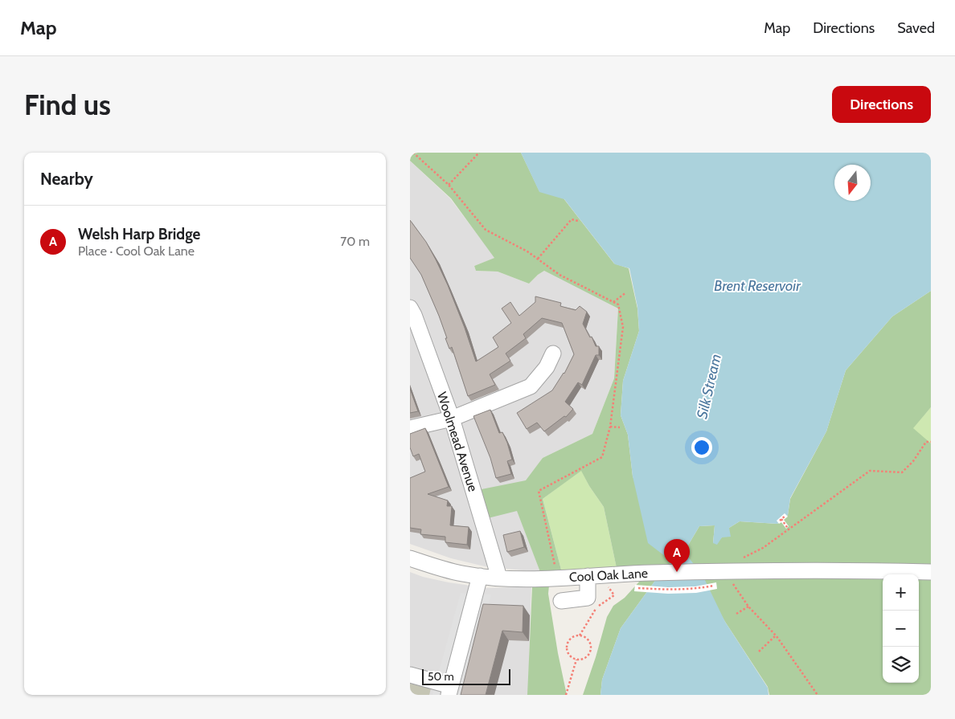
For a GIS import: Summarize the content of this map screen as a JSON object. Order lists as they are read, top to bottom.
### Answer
{
  "streets": {
    "street": ["Woolmead Avenue", "Cool Oak Lane"]
  },
  "crossings": [
    ["Woolmead Avenue", "Cool Oak Lane"]
  ],
  "water": ["Brent Reservoir", "Silk Stream"],
  "scale_bar": "50 m",
  "north": "bottom",
  "page": {
    "header": "Map",
    "nav": ["Map", "Directions", "Saved"],
    "buttons": "Directions",
    "title": "Find us",
    "heading": "Nearby",
    "list": [
      {
        "mark": "A",
        "name": "Welsh Harp Bridge",
        "note": "Place · Cool Oak Lane",
        "value": "70 m"
      }
    ],
    "pins": "A",
    "map_buttons": ["+", "−"],
    "scale": "50 m"
  }
}
